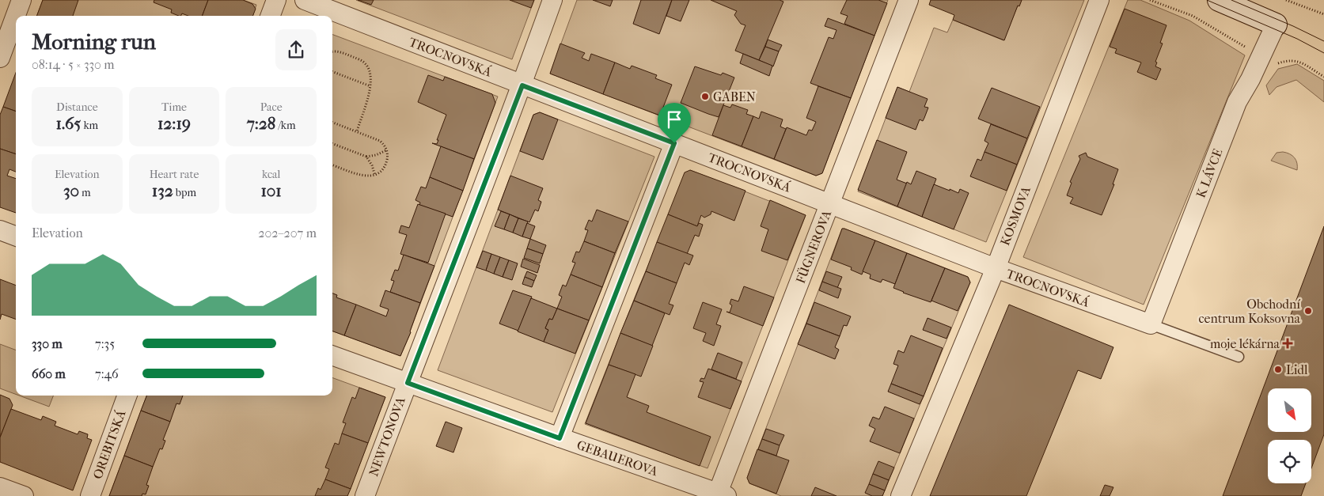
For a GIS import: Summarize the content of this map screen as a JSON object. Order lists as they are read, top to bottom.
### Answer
{
  "streets": {
    "street": [
      "TROCNOVSKÁ",
      "K LÁVCE",
      "KOSMOVA",
      "FÜGNEROVA",
      "NEWTONOVA",
      "OREBITSKÁ",
      "GEBAUEROVA"
    ]
  },
  "crossings": [
    ["TROCNOVSKÁ", "K LÁVCE"],
    ["TROCNOVSKÁ", "KOSMOVA"],
    ["TROCNOVSKÁ", "FÜGNEROVA"],
    ["TROCNOVSKÁ", "NEWTONOVA"],
    ["FÜGNEROVA", "GEBAUEROVA"],
    ["NEWTONOVA", "GEBAUEROVA"]
  ],
  "places": {
    "other": ["GABEN", "Obchodní centrum Koksovna", "Lidl"],
    "health": ["moje lékárna"]
  },
  "north": "bottom right",
  "page": {
    "heading": ["Morning run", "08:14 · 5 × 330 m"],
    "stats": [
      ["Distance", "1.65 km"],
      ["Time", "12:19"],
      ["Pace", "7:28 /km"],
      ["Elevation", "30 m"],
      ["Heart rate", "132 bpm"],
      ["kcal", "101"]
    ],
    "chart": ["Elevation", "202–207 m"],
    "list": [
      {
        "name": "330 m",
        "note": "7:35"
      },
      {
        "name": "660 m",
        "note": "7:46"
      }
    ]
  }
}
